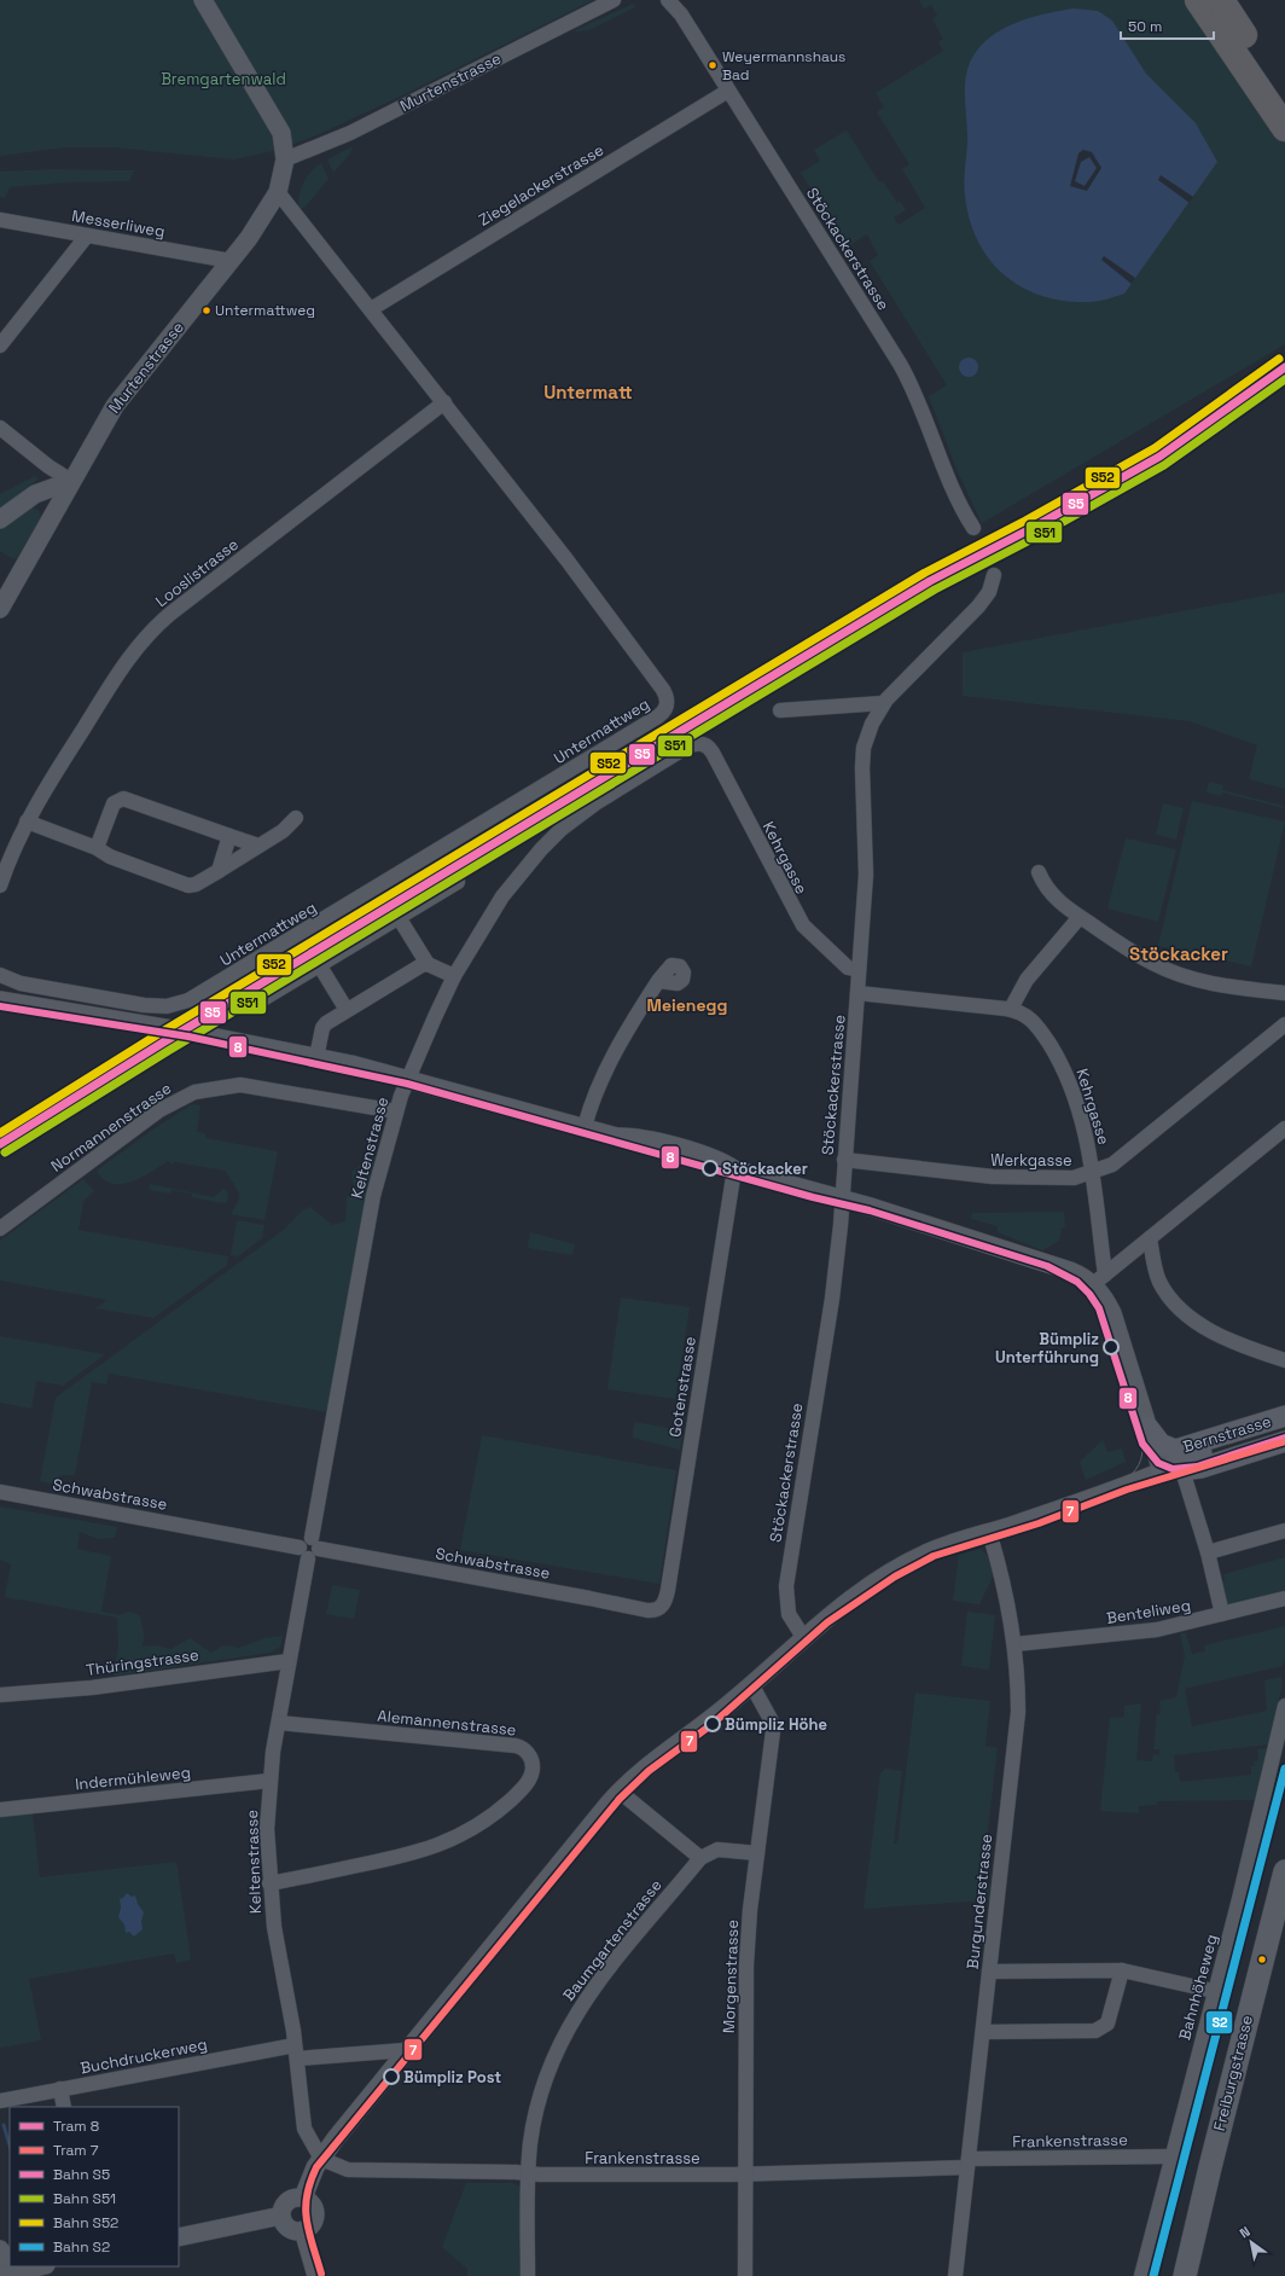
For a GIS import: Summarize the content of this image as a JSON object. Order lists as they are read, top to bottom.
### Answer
{
  "streets": {
    "main road": ["Bernstrasse", "Freiburgstrasse"],
    "street": [
      "Murtenstrasse",
      "Ziegelackerstrasse",
      "Messerliweg",
      "Stöckackerstrasse",
      "Looslistrasse",
      "Untermattweg",
      "Kehrgasse",
      "Normannenstrasse",
      "Keltenstrasse",
      "Werkgasse",
      "Gotenstrasse",
      "Schwabstrasse",
      "Benteliweg",
      "Thüringstrasse",
      "Alemannenstrasse",
      "Indermühleweg",
      "Burgunderstrasse",
      "Baumgartenstrasse",
      "Morgenstrasse",
      "Bahnhöheweg",
      "Buchdruckerweg",
      "Frankenstrasse"
    ]
  },
  "crossings": [
    ["Murtenstrasse", "Messerliweg"],
    ["Murtenstrasse", "Untermattweg"],
    ["Ziegelackerstrasse", "Stöckackerstrasse"],
    ["Ziegelackerstrasse", "Untermattweg"],
    ["Stöckackerstrasse", "Kehrgasse"],
    ["Stöckackerstrasse", "Werkgasse"],
    ["Stöckackerstrasse", "Bernstrasse"],
    ["Looslistrasse", "Untermattweg"],
    ["Kehrgasse", "Keltenstrasse"],
    ["Kehrgasse", "Werkgasse"],
    ["Normannenstrasse", "Keltenstrasse"],
    ["Keltenstrasse", "Bernstrasse"],
    ["Keltenstrasse", "Schwabstrasse"],
    ["Keltenstrasse", "Thüringstrasse"],
    ["Keltenstrasse", "Alemannenstrasse"],
    ["Keltenstrasse", "Indermühleweg"],
    ["Keltenstrasse", "Buchdruckerweg"],
    ["Keltenstrasse", "Frankenstrasse"],
    ["Gotenstrasse", "Schwabstrasse"],
    ["Bernstrasse", "Burgunderstrasse"],
    ["Bernstrasse", "Morgenstrasse"],
    ["Bernstrasse", "Buchdruckerweg"],
    ["Bernstrasse", "Frankenstrasse"],
    ["Benteliweg", "Burgunderstrasse"],
    ["Burgunderstrasse", "Frankenstrasse"],
    ["Baumgartenstrasse", "Frankenstrasse"],
    ["Morgenstrasse", "Frankenstrasse"],
    ["Bahnhöheweg", "Frankenstrasse"]
  ],
  "districts": ["Untermatt", "Stöckacker", "Meienegg"],
  "parks": ["Bremgartenwald"],
  "places": [
    "Weyermannshaus Bad",
    "Untermattweg",
    "Stöckacker",
    "Bümpliz Unterführung",
    "Bümpliz Höhe",
    "Bümpliz Post"
  ],
  "lines": [
    "rail line S52",
    "rail line S5",
    "rail line S51",
    "tram line 8",
    "tram line 7",
    "rail line S2"
  ],
  "legend": [
    "Tram 8",
    "Tram 7",
    "Bahn S5",
    "Bahn S51",
    "Bahn S52",
    "Bahn S2"
  ],
  "scale_bar": "50 m",
  "north": "top left"
}
